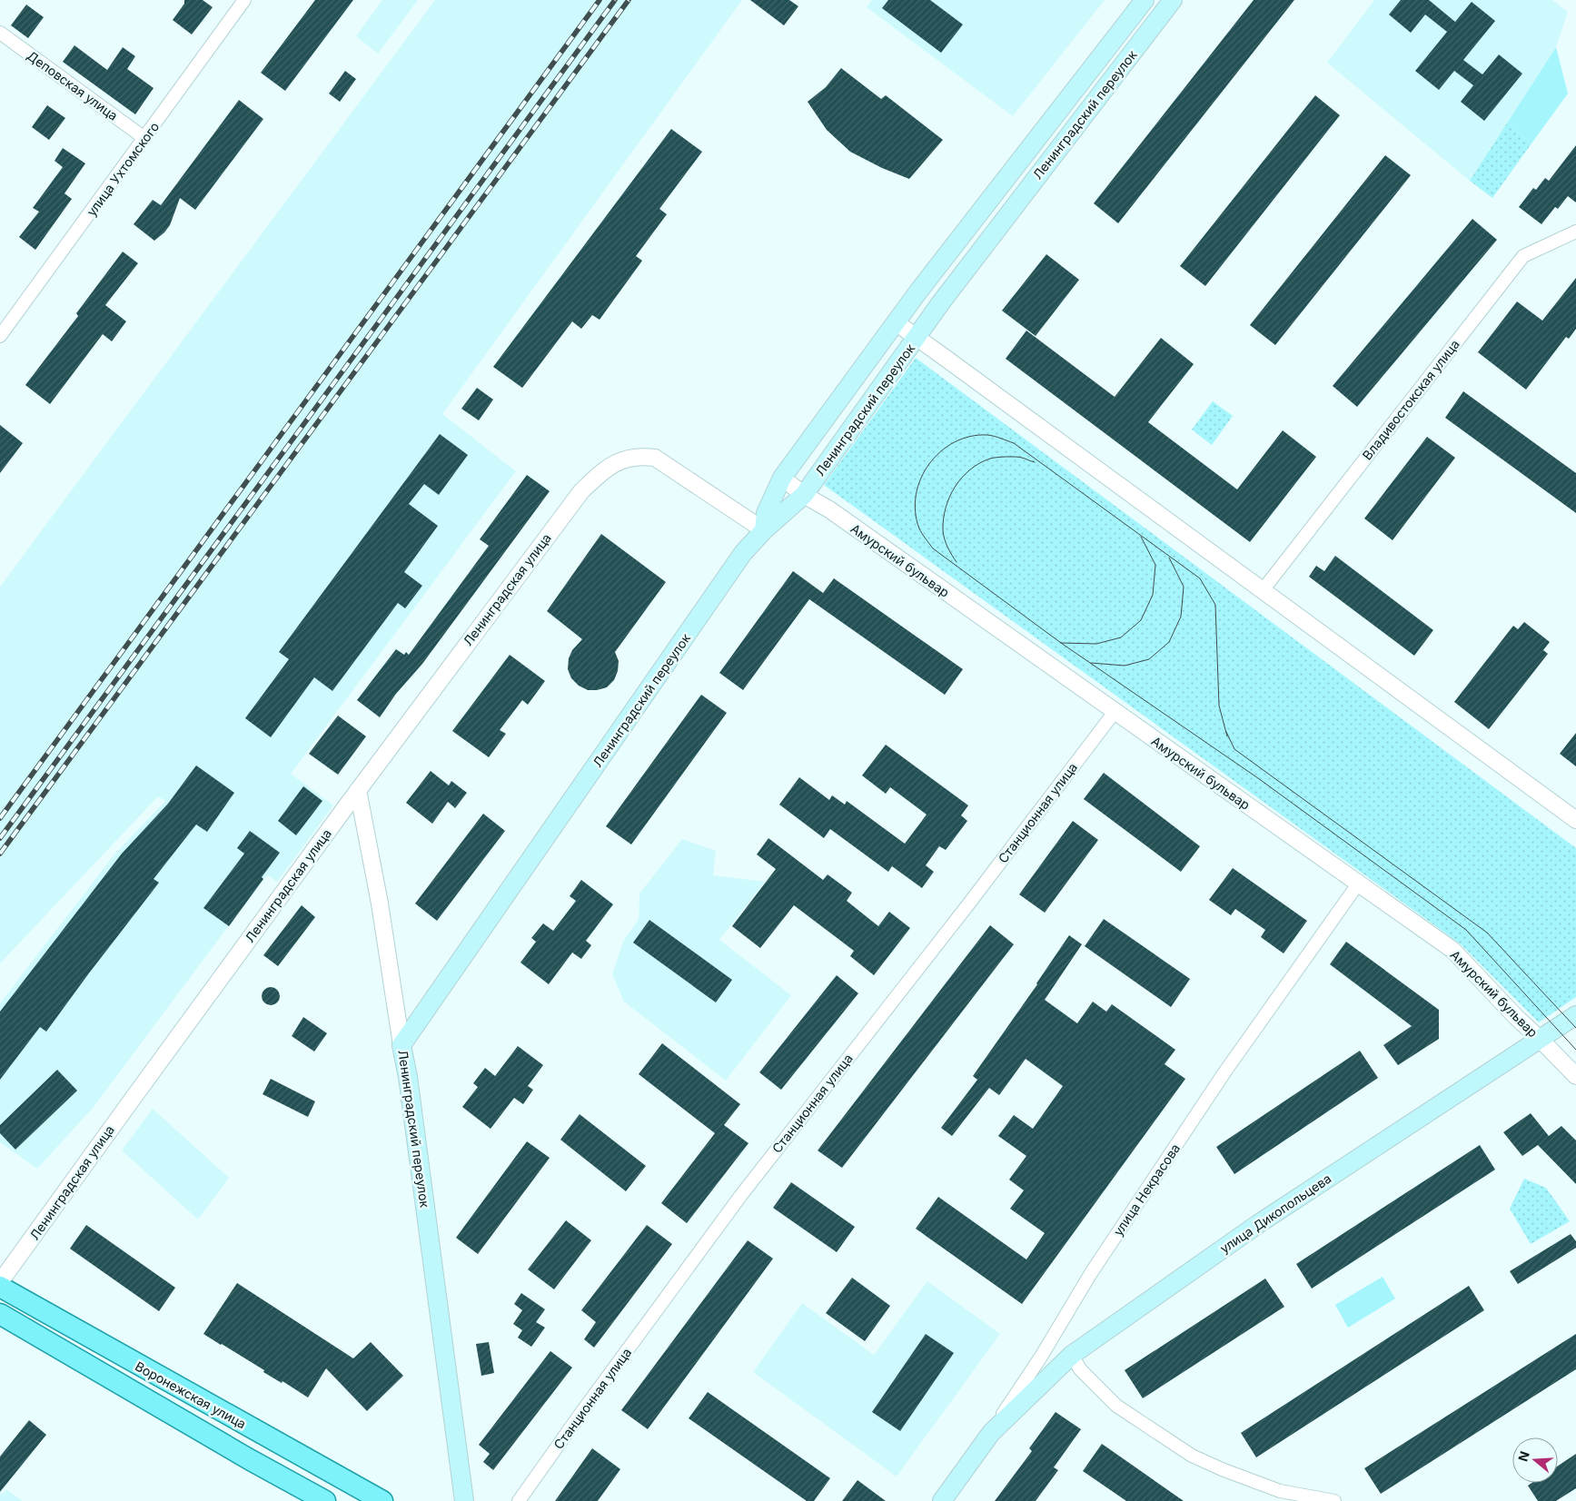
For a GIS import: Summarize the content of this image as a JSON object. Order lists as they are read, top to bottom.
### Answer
{
  "streets": {
    "main road": [
      "Ленинградский переулок",
      "улица Некрасова",
      "улица Дикопольцева",
      "Воронежская улица"
    ],
    "street": [
      "Деповская улица",
      "улица Ухтомского",
      "Владивостокская улица",
      "Амурский бульвар",
      "Ленинградская улица",
      "Станционная улица"
    ]
  },
  "crossings": [
    ["Деповская улица", "улица Ухтомского"],
    ["Ленинградский переулок", "Амурский бульвар"],
    ["Ленинградский переулок", "Ленинградская улица"],
    ["Амурский бульвар", "Станционная улица"],
    ["Амурский бульвар", "улица Некрасова"],
    ["Амурский бульвар", "улица Дикопольцева"],
    ["улица Некрасова", "улица Дикопольцева"]
  ],
  "north": "left"
}
